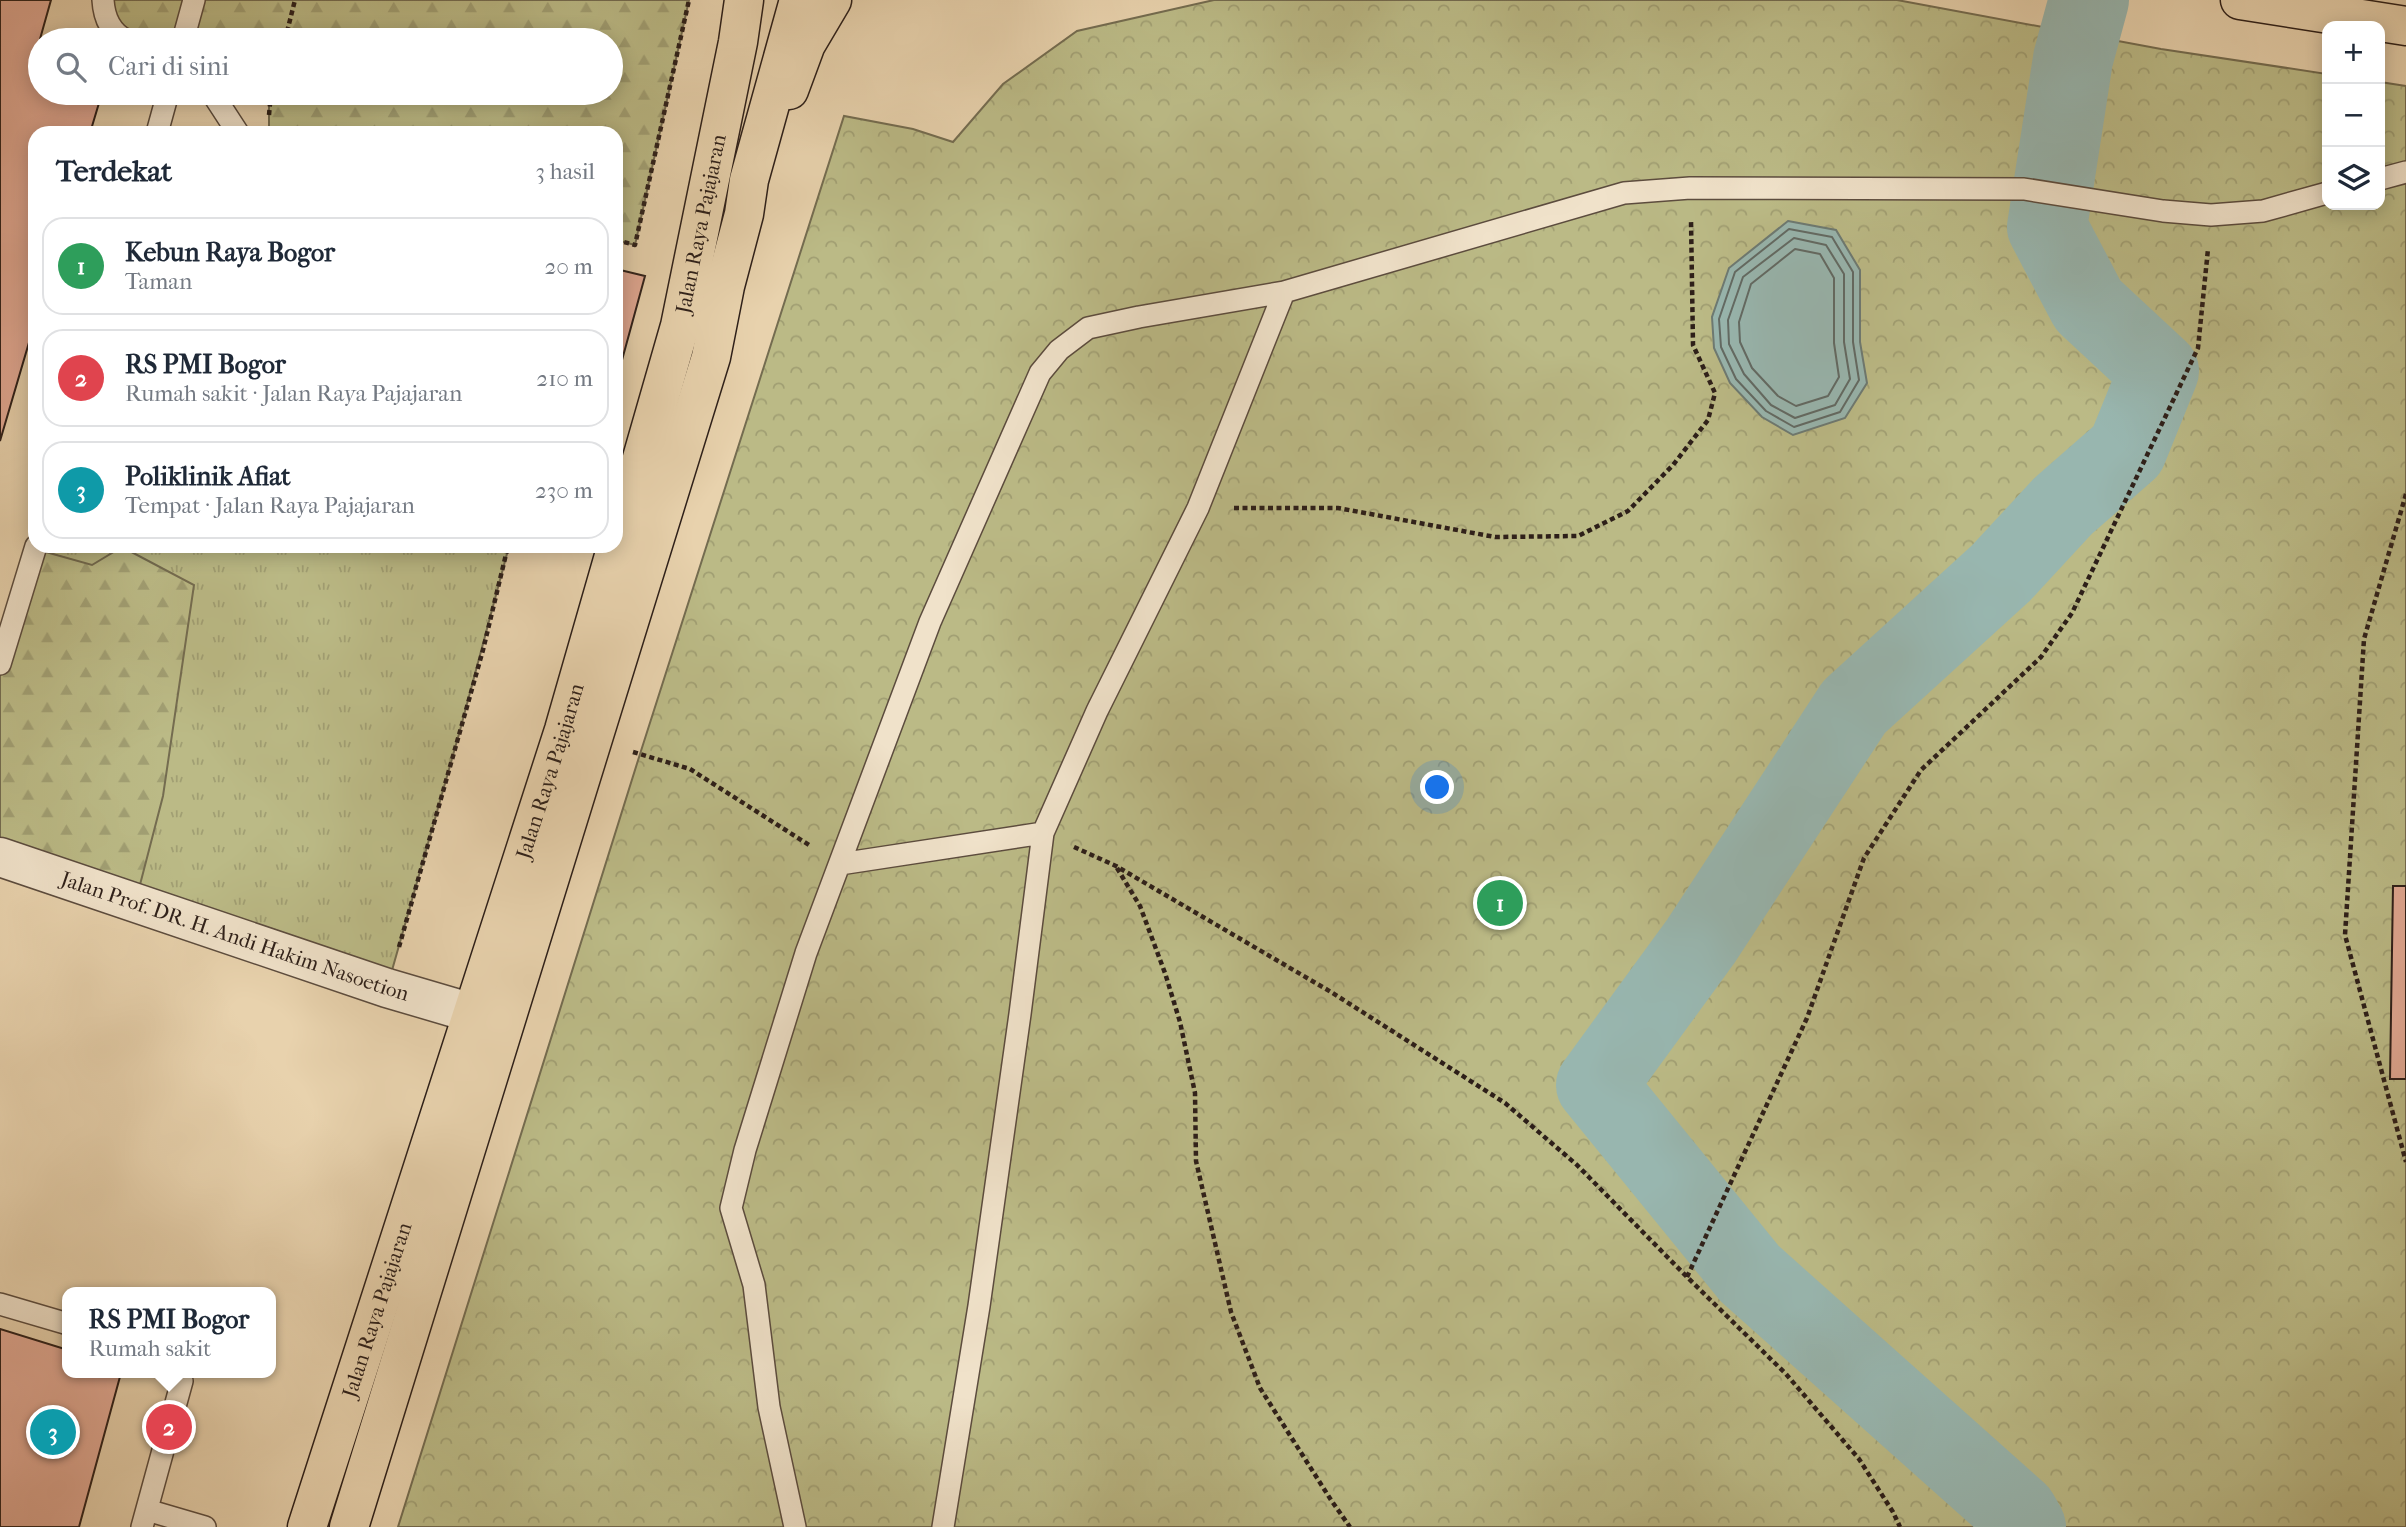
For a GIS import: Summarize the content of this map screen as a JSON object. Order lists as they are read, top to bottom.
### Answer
{
  "streets": {
    "main road": ["Jalan Raya Pajajaran"],
    "street": ["Jalan Prof. DR. H. Andi Hakim Nasoetion"]
  },
  "crossings": [
    ["Jalan Raya Pajajaran", "Jalan Prof. DR. H. Andi Hakim Nasoetion"]
  ],
  "page": {
    "map_buttons": ["+", "−"],
    "search": "Cari di sini",
    "heading": ["Terdekat", "3 hasil"],
    "list": [
      {
        "mark": "1",
        "name": "Kebun Raya Bogor",
        "note": "Taman",
        "value": "20 m"
      },
      {
        "mark": "2",
        "name": "RS PMI Bogor",
        "note": "Rumah sakit · Jalan Raya Pajajaran",
        "value": "210 m"
      },
      {
        "mark": "3",
        "name": "Poliklinik Afiat",
        "note": "Tempat · Jalan Raya Pajajaran",
        "value": "230 m"
      }
    ],
    "pins": ["1", "2", "3"],
    "popup": ["RS PMI Bogor", "Rumah sakit"]
  }
}
